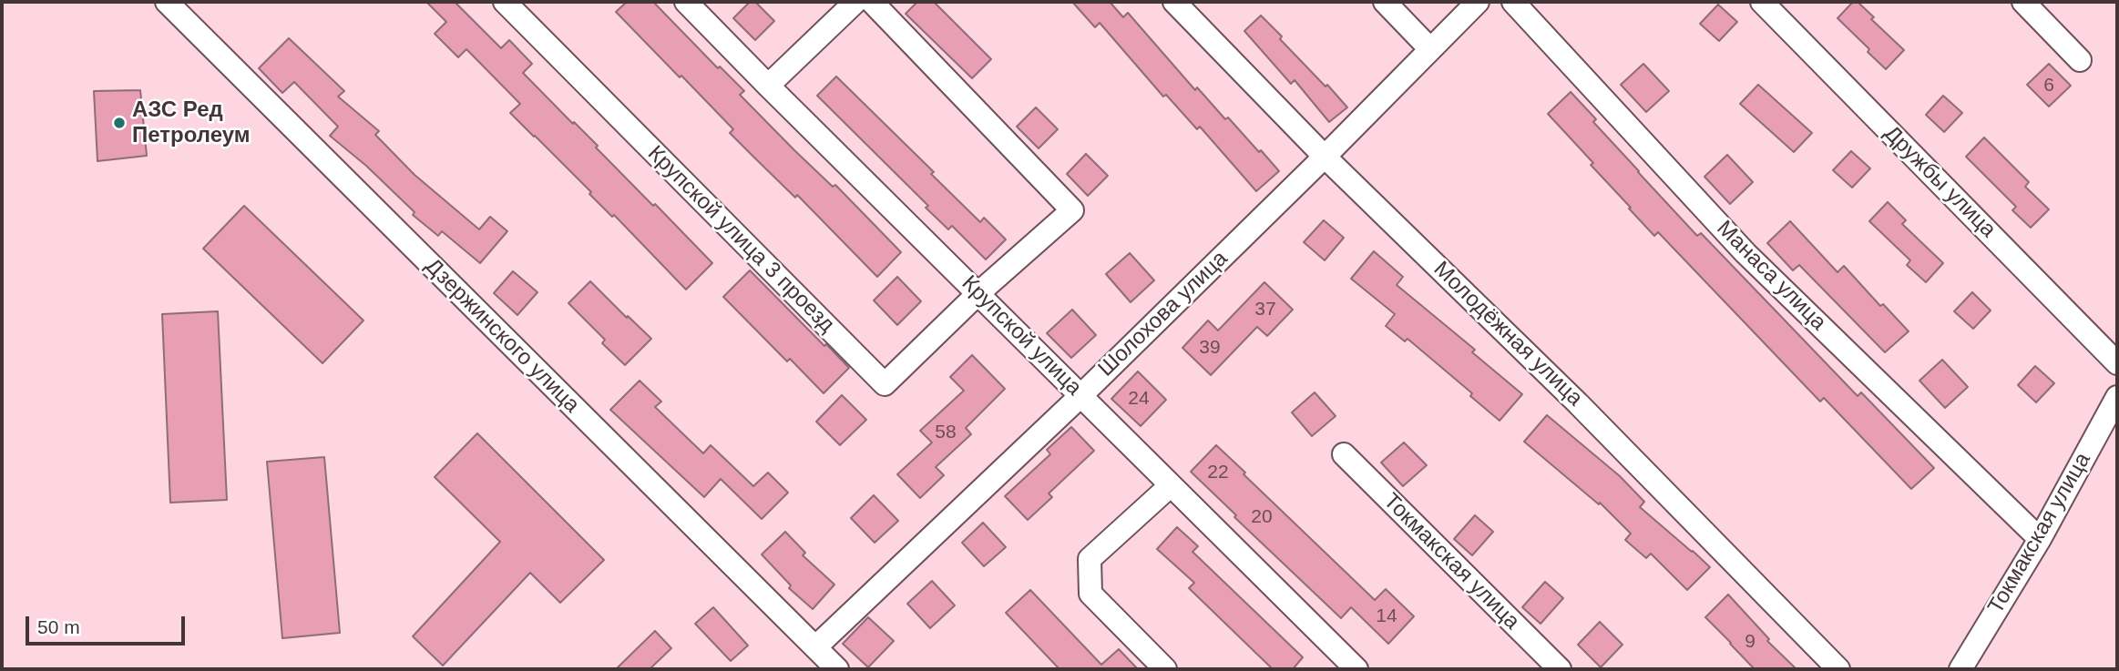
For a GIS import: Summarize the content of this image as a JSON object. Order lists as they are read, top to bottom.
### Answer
{
  "streets": {
    "street": [
      "Дружбы улица",
      "Крупской улица 3 проезд",
      "Манаса улица",
      "Шолохова улица",
      "Молодёжная улица",
      "Дзержинского улица",
      "Крупской улица",
      "Токмакская улица"
    ]
  },
  "crossings": [
    ["Крупской улица 3 проезд", "Крупской улица"],
    ["Манаса улица", "Токмакская улица"],
    ["Шолохова улица", "Молодёжная улица"],
    ["Шолохова улица", "Дзержинского улица"],
    ["Шолохова улица", "Крупской улица"]
  ],
  "places": ["АЗС Ред Петролеум"],
  "house_numbers": [
    "6",
    "37",
    "39",
    "24",
    "58",
    "22",
    "20",
    "14",
    "9"
  ],
  "scale_bar": "50 m"
}
